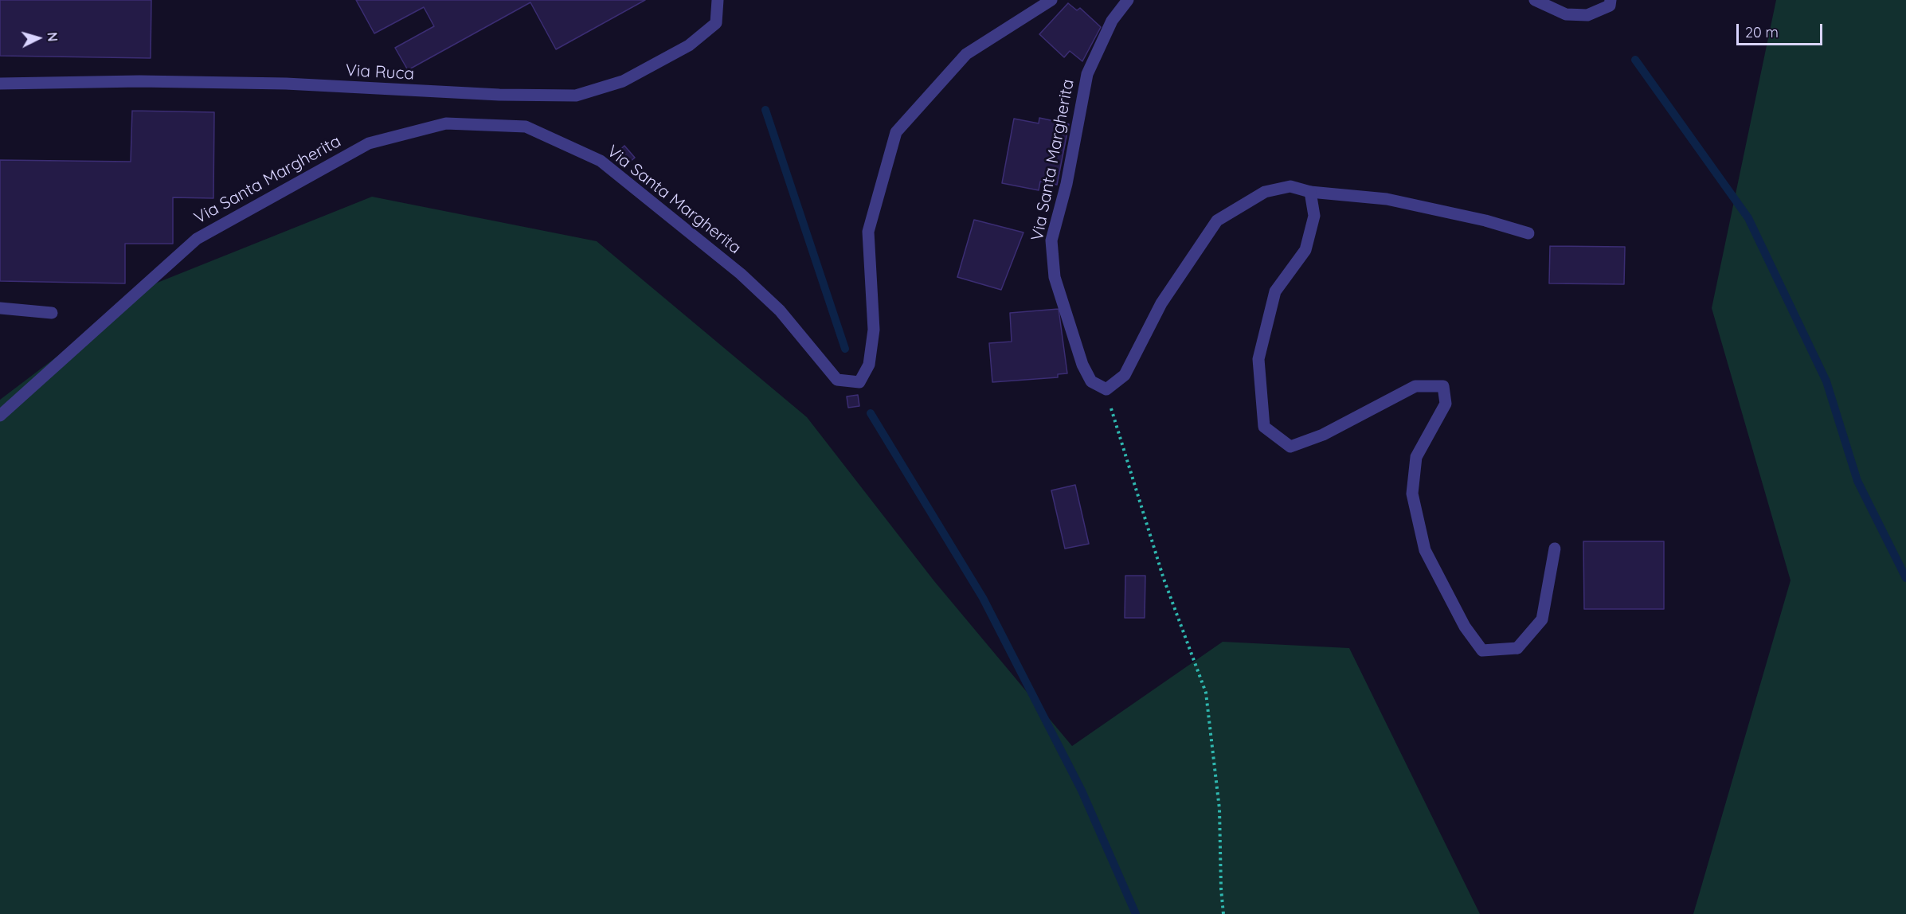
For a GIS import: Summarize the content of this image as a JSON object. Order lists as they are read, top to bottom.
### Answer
{
  "streets": {
    "street": ["Via Ruca", "Via Santa Margherita"]
  },
  "scale_bar": "20 m",
  "north": "right"
}
